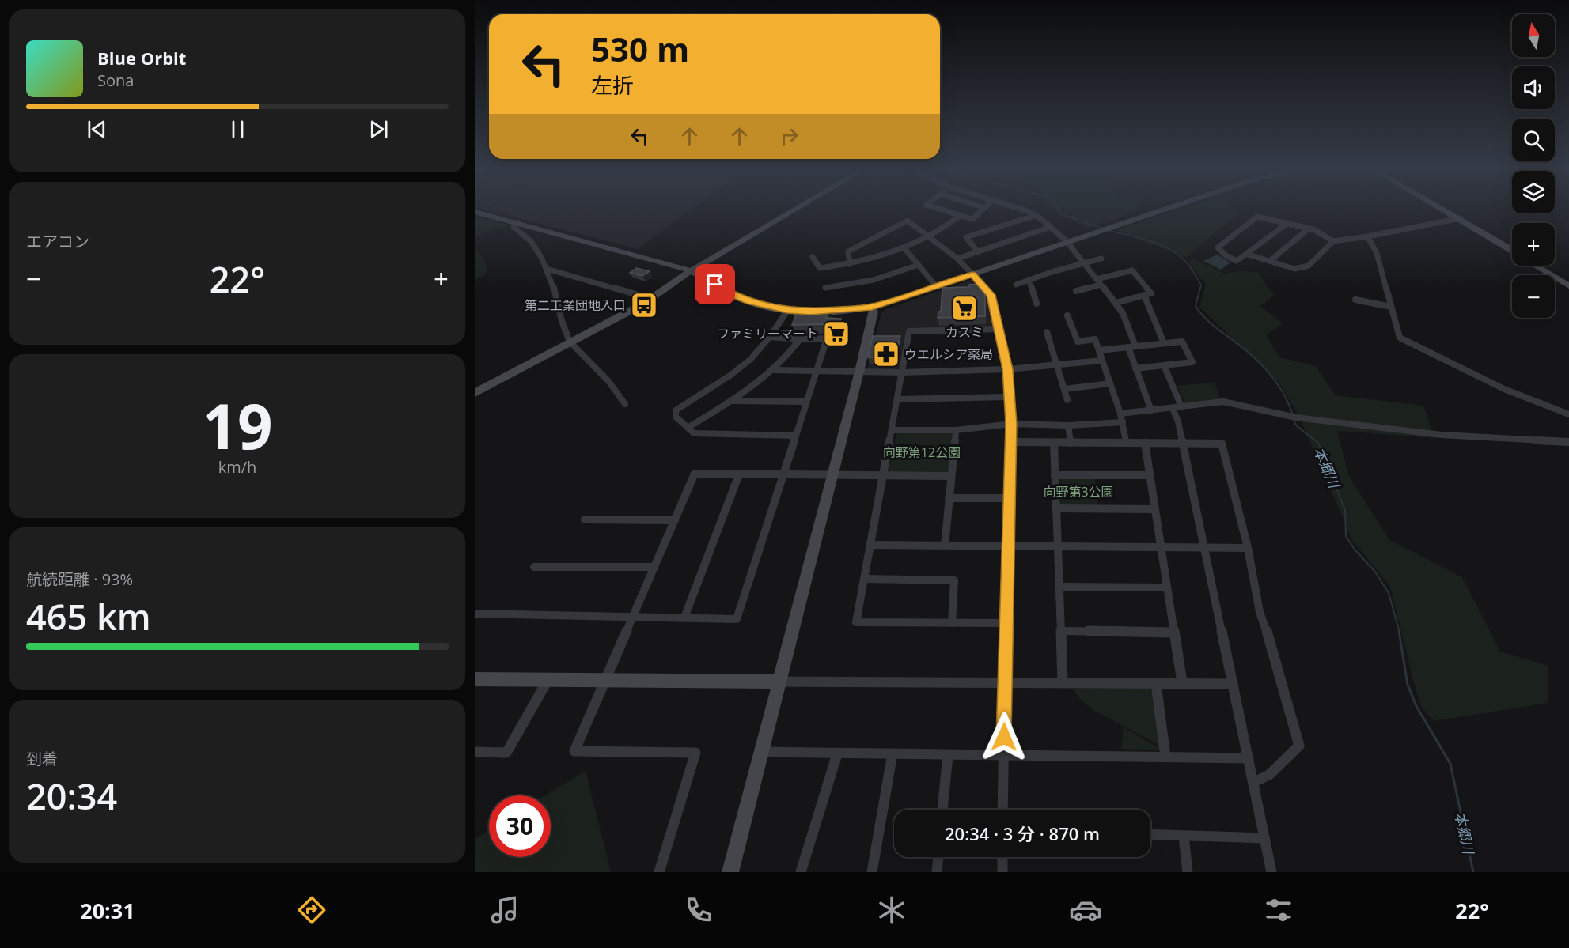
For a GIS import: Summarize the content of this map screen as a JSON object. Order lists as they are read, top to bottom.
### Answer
{
  "water": ["本郷川"],
  "parks": ["向野第12公園", "向野第3公園"],
  "places": {
    "bus stop": ["第二工業団地入口"],
    "supermarket": ["カスミ", "ファミリーマート"],
    "pharmacy": ["ウエルシア薬局"]
  },
  "north": "top",
  "page": {
    "map_buttons": ["+", "−"],
    "turn": ["530 m", "左折"],
    "song": ["Blue Orbit", "Sona"],
    "tile": [
      "エアコン",
      ["19", "km/h"],
      ["航続距離 · 93%", "465 km"],
      ["到着", "20:34"]
    ],
    "heat": ["−", "22°", "+"],
    "limit": "30",
    "trip": "20:34 · 3 分 · 870 m",
    "tabs": ["20:31", "22°"]
  }
}
